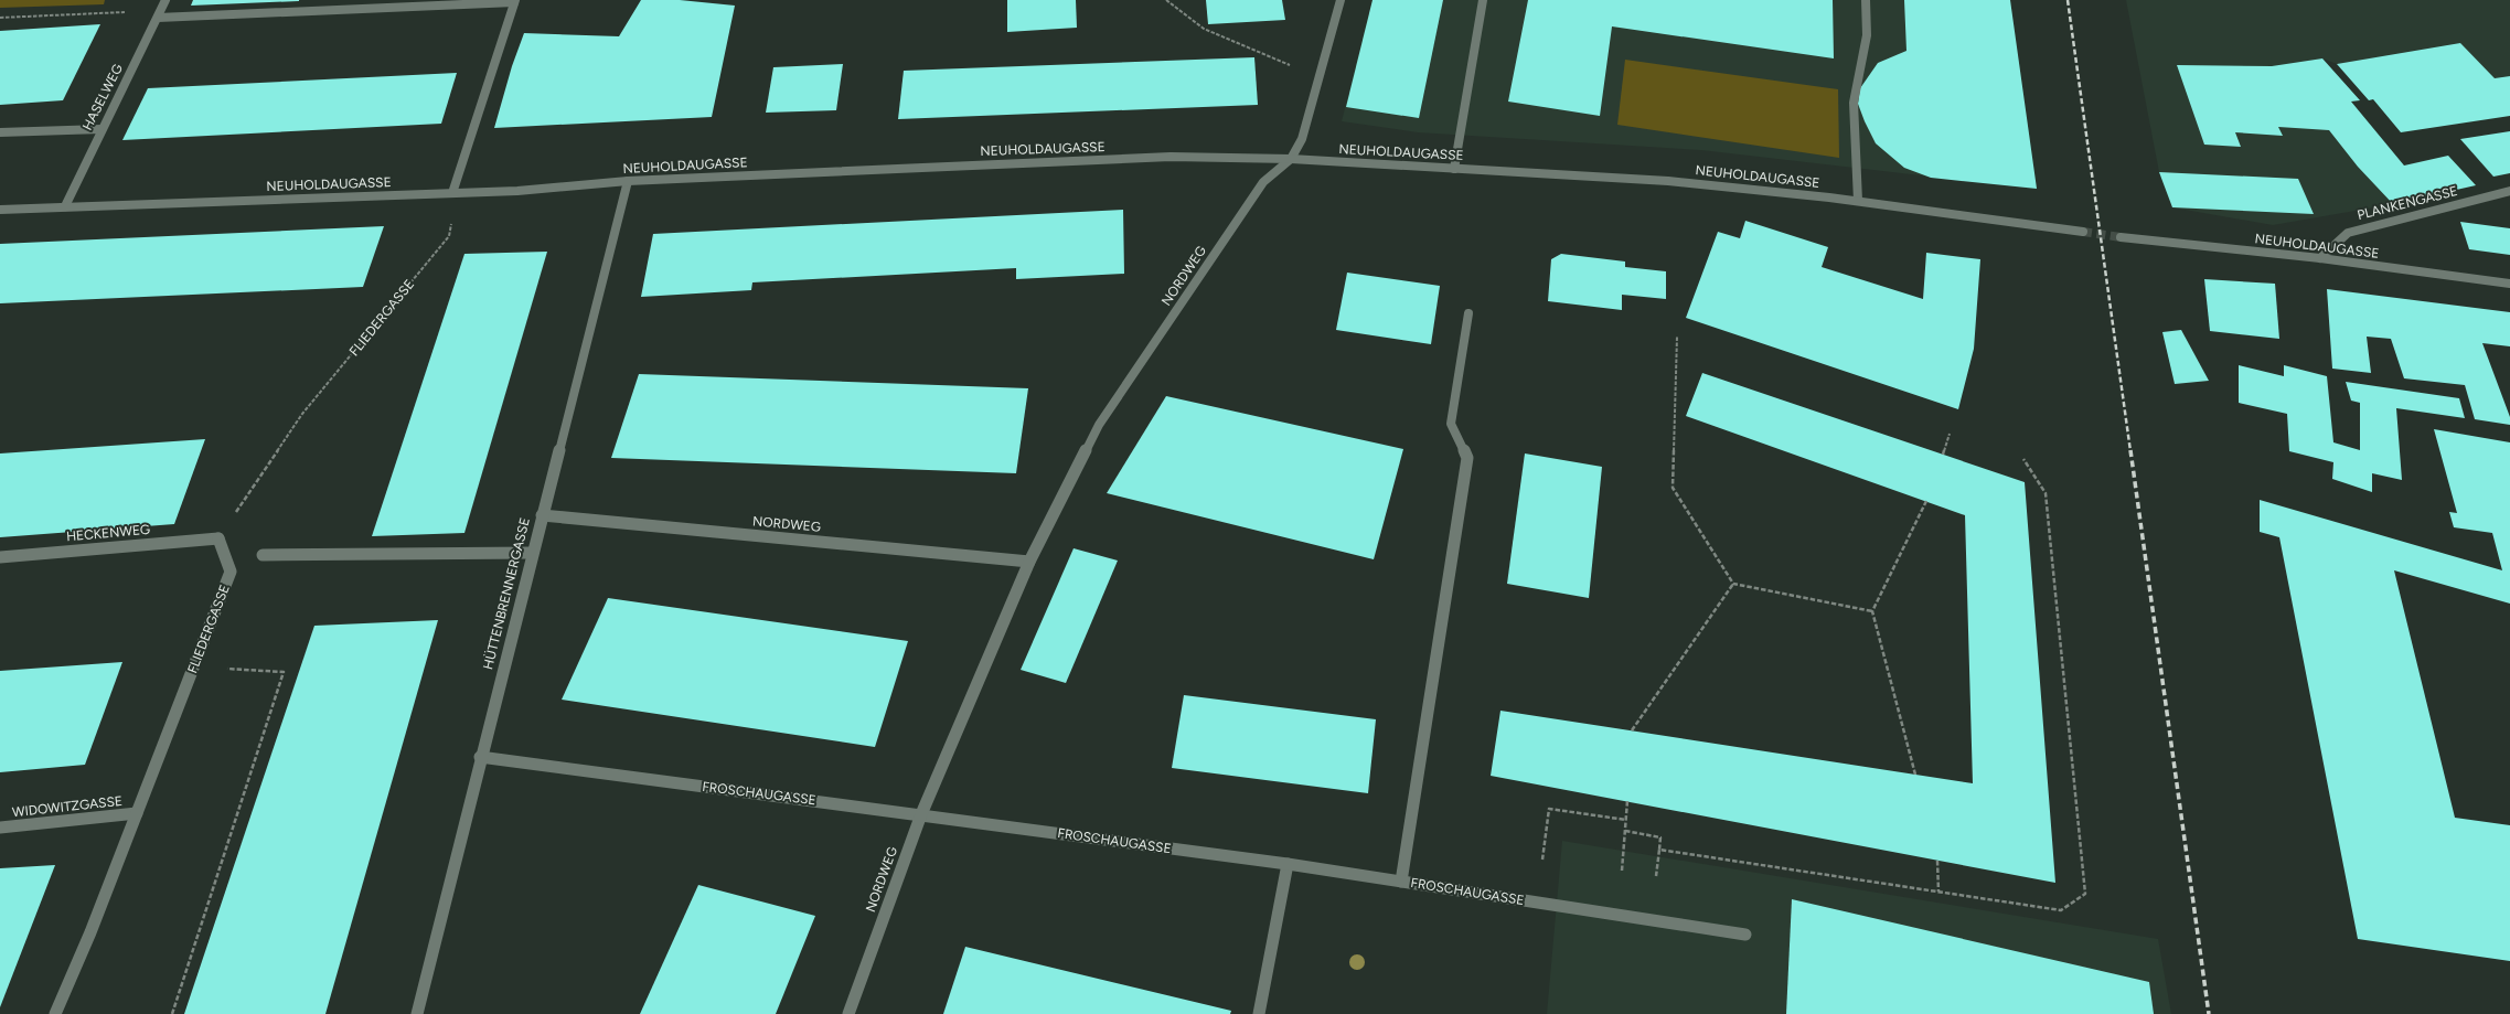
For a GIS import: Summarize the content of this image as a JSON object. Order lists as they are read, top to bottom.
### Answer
{
  "streets": {
    "street": [
      "HASELWEG",
      "NEUHOLDAUGASSE",
      "PLANKENGASSE",
      "NORDWEG",
      "FLIEDERGASSE",
      "HECKENWEG",
      "HÜTTENBRENNERGASSE",
      "FROSCHAUGASSE",
      "WIDOWITZGASSE"
    ]
  },
  "crossings": [
    ["HASELWEG", "NEUHOLDAUGASSE"],
    ["NEUHOLDAUGASSE", "PLANKENGASSE"],
    ["NEUHOLDAUGASSE", "NORDWEG"],
    ["NEUHOLDAUGASSE", "HÜTTENBRENNERGASSE"],
    ["NORDWEG", "HÜTTENBRENNERGASSE"],
    ["NORDWEG", "FROSCHAUGASSE"],
    ["FLIEDERGASSE", "HECKENWEG"],
    ["FLIEDERGASSE", "WIDOWITZGASSE"],
    ["HÜTTENBRENNERGASSE", "FROSCHAUGASSE"]
  ]
}
